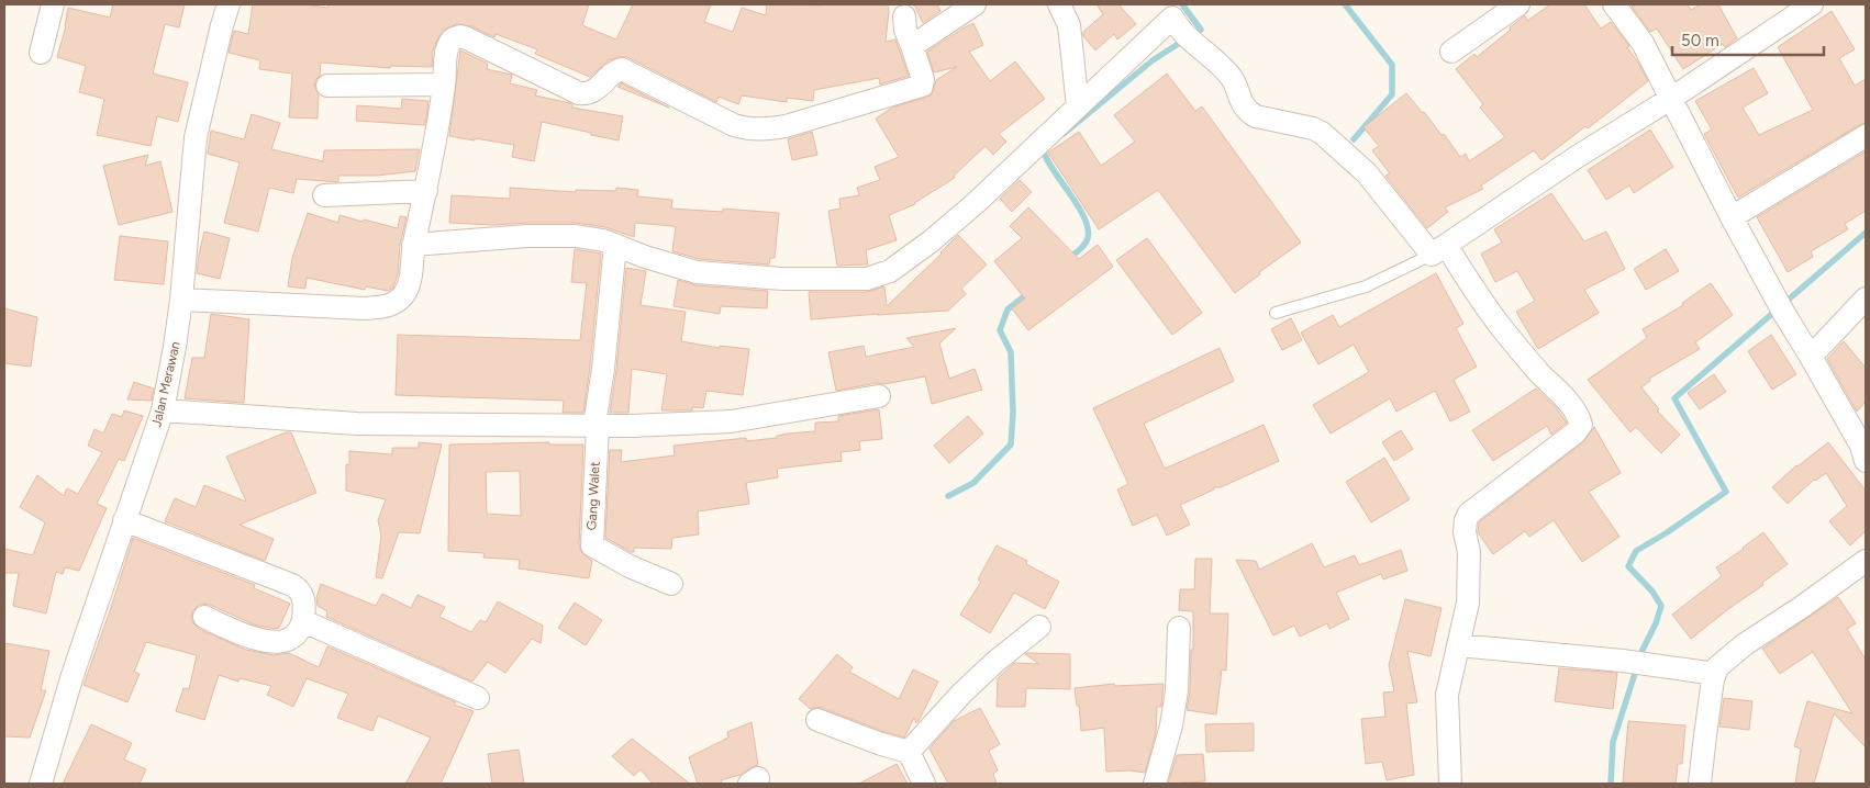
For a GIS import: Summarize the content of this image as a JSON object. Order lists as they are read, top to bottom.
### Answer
{
  "streets": {
    "street": ["Jalan Merawan", "Gang Walet"]
  },
  "scale_bar": "50 m"
}
